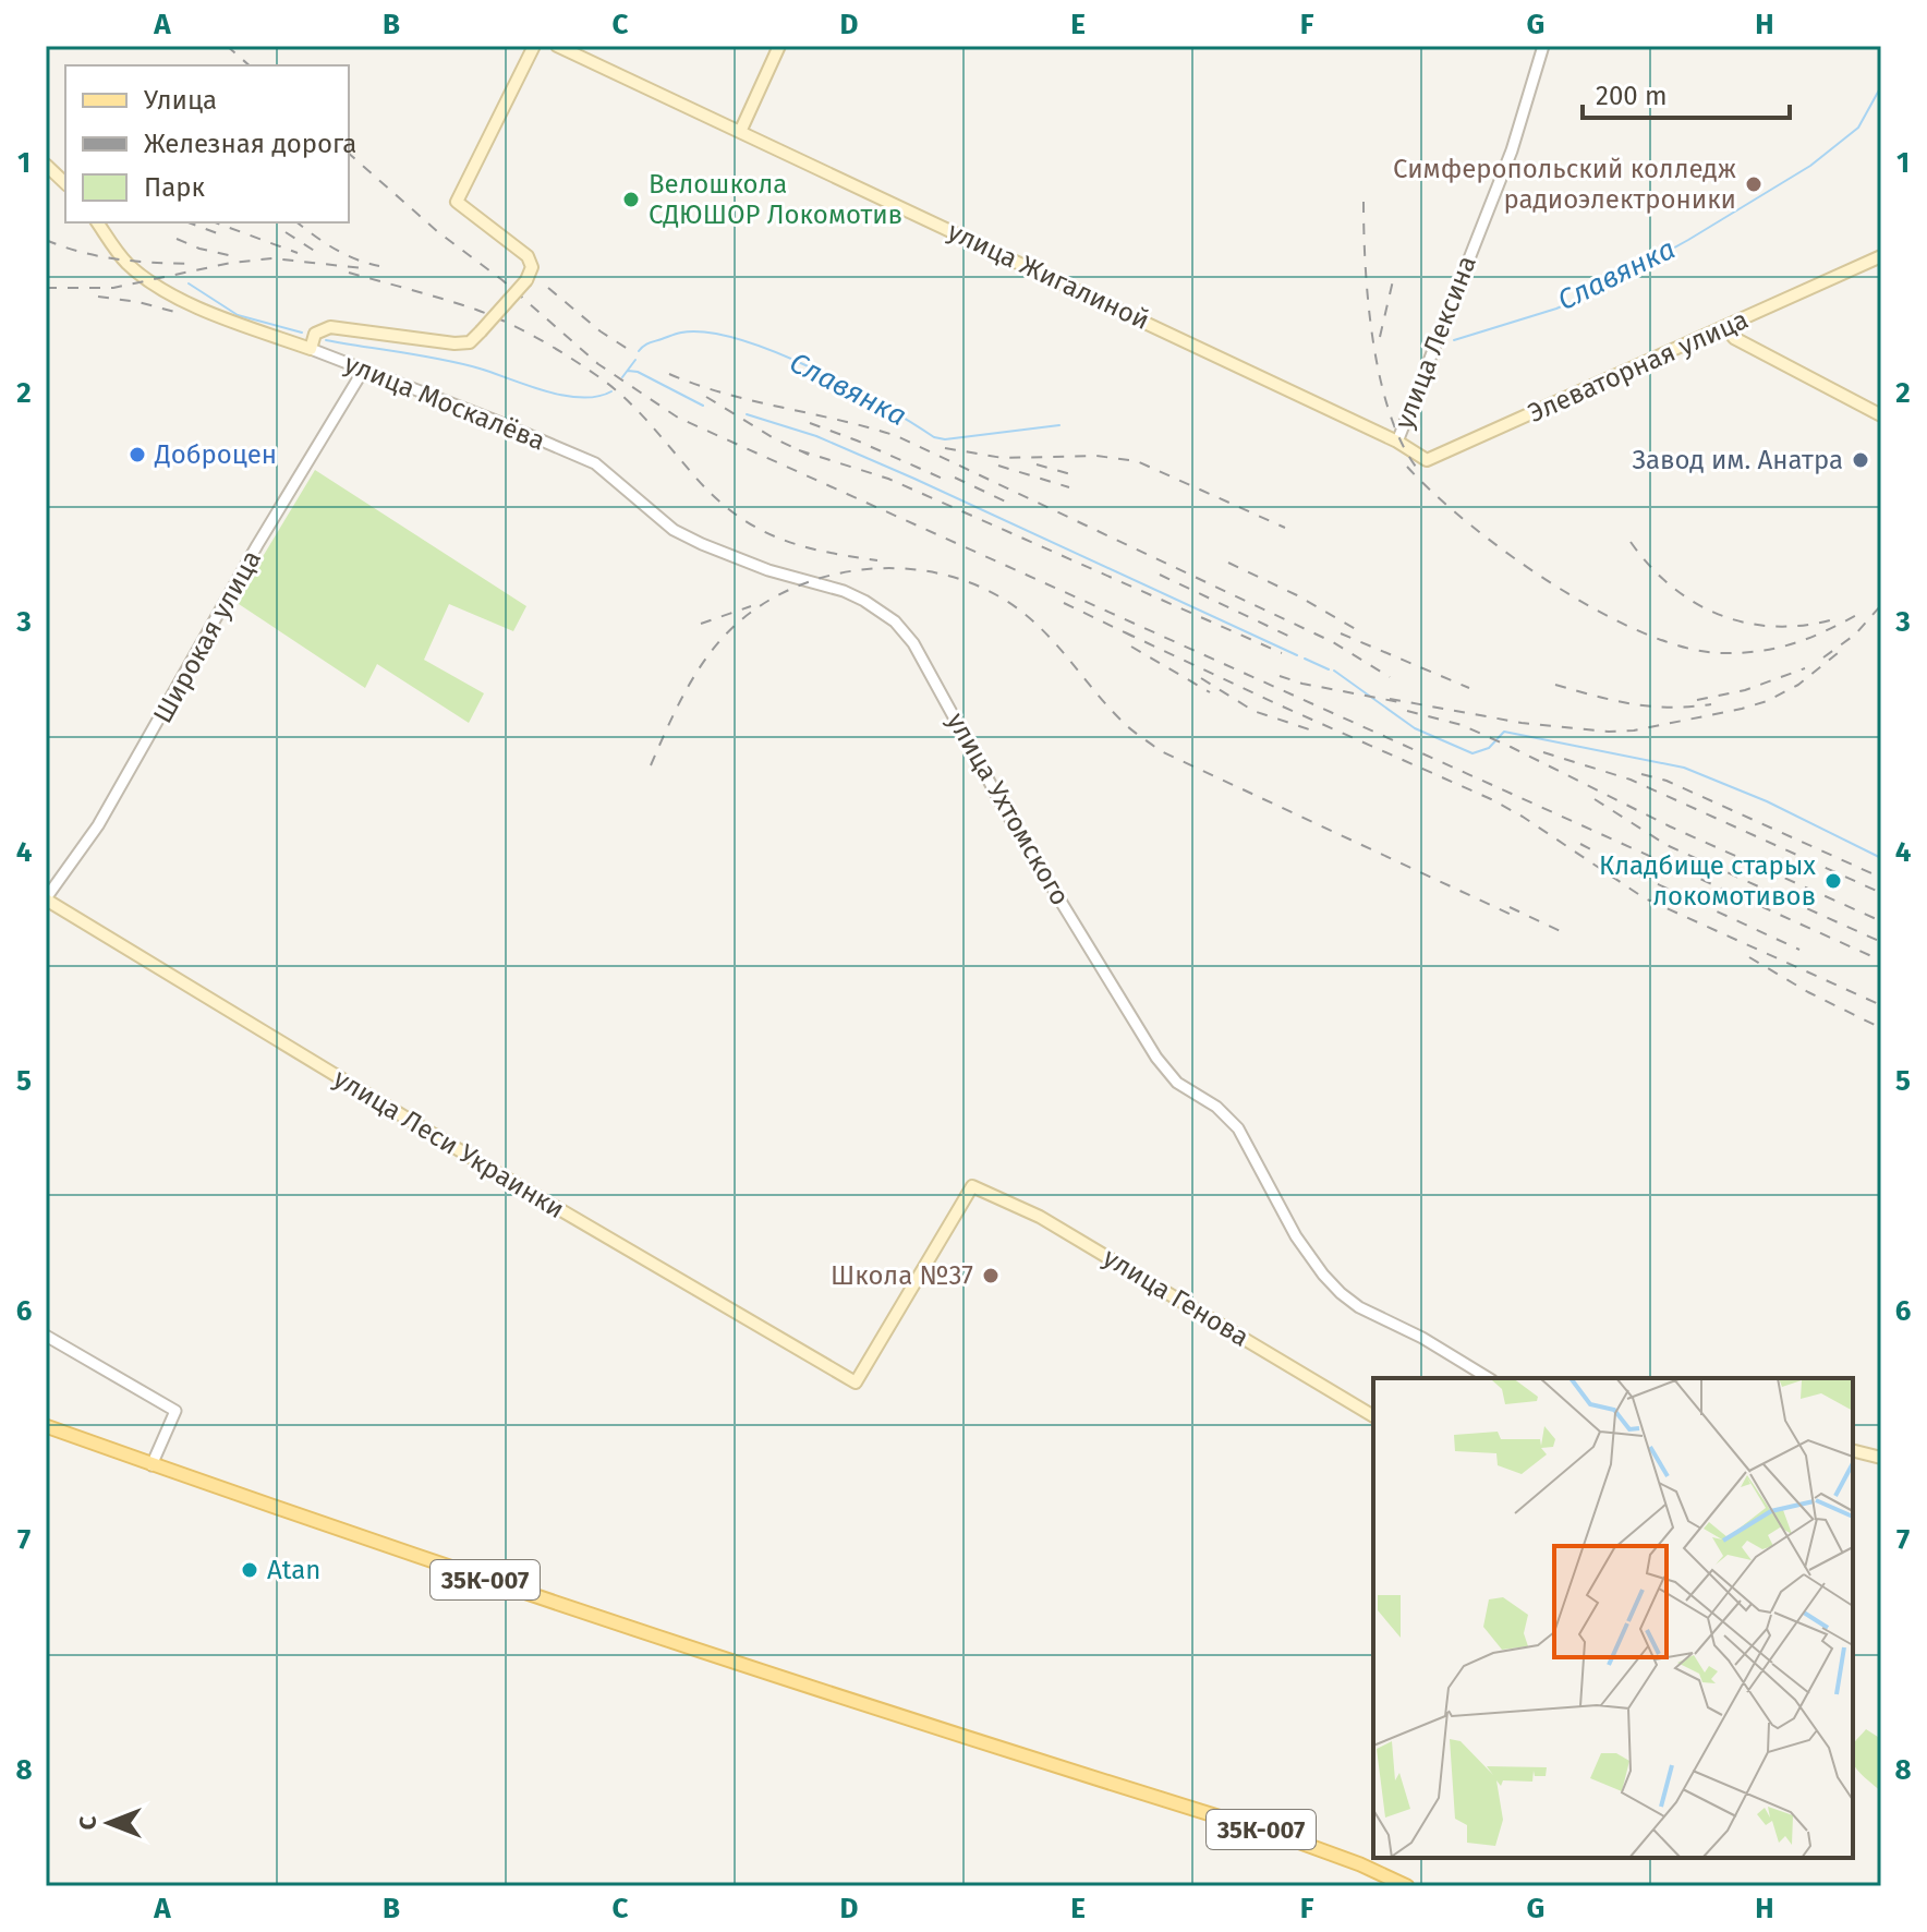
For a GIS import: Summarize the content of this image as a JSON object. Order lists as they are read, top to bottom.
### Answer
{
  "streets": {
    "main road": [
      "улица Жигалиной",
      "Элеваторная улица",
      "улица Москалёва",
      "улица Леси Украинки",
      "улица Генова",
      "35К-007"
    ],
    "street": ["улица Лексина", "Широкая улица", "улица Ухтомского"]
  },
  "crossings": [
    ["улица Жигалиной", "улица Лексина"],
    ["улица Жигалиной", "Элеваторная улица"],
    ["улица Лексина", "Элеваторная улица"],
    ["улица Москалёва", "Широкая улица"],
    ["улица Москалёва", "улица Ухтомского"],
    ["Широкая улица", "улица Леси Украинки"],
    ["улица Леси Украинки", "улица Генова"]
  ],
  "water": ["Славянка"],
  "places": [
    "Симферопольский колледж радиоэлектроники",
    "Велошкола СДЮШОР Локомотив",
    "Доброцен",
    "Завод им. Анатра",
    "Кладбище старых локомотивов",
    "Школа №37",
    "Atan"
  ],
  "legend": ["Улица", "Железная дорога", "Парк"],
  "scale_bar": "200 m",
  "north": "left",
  "grid": {
    "columns": [
      "A",
      "B",
      "C",
      "D",
      "E",
      "F",
      "G",
      "H"
    ],
    "rows": [
      "1",
      "2",
      "3",
      "4",
      "5",
      "6",
      "7",
      "8"
    ]
  }
}
